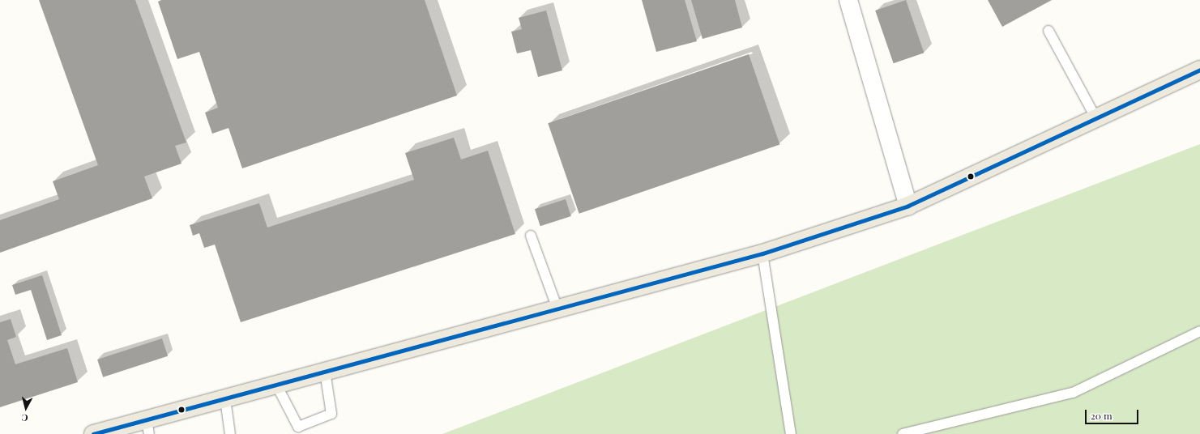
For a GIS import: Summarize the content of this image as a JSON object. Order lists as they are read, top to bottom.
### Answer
{
  "scale_bar": "20 m",
  "north": "bottom"
}
